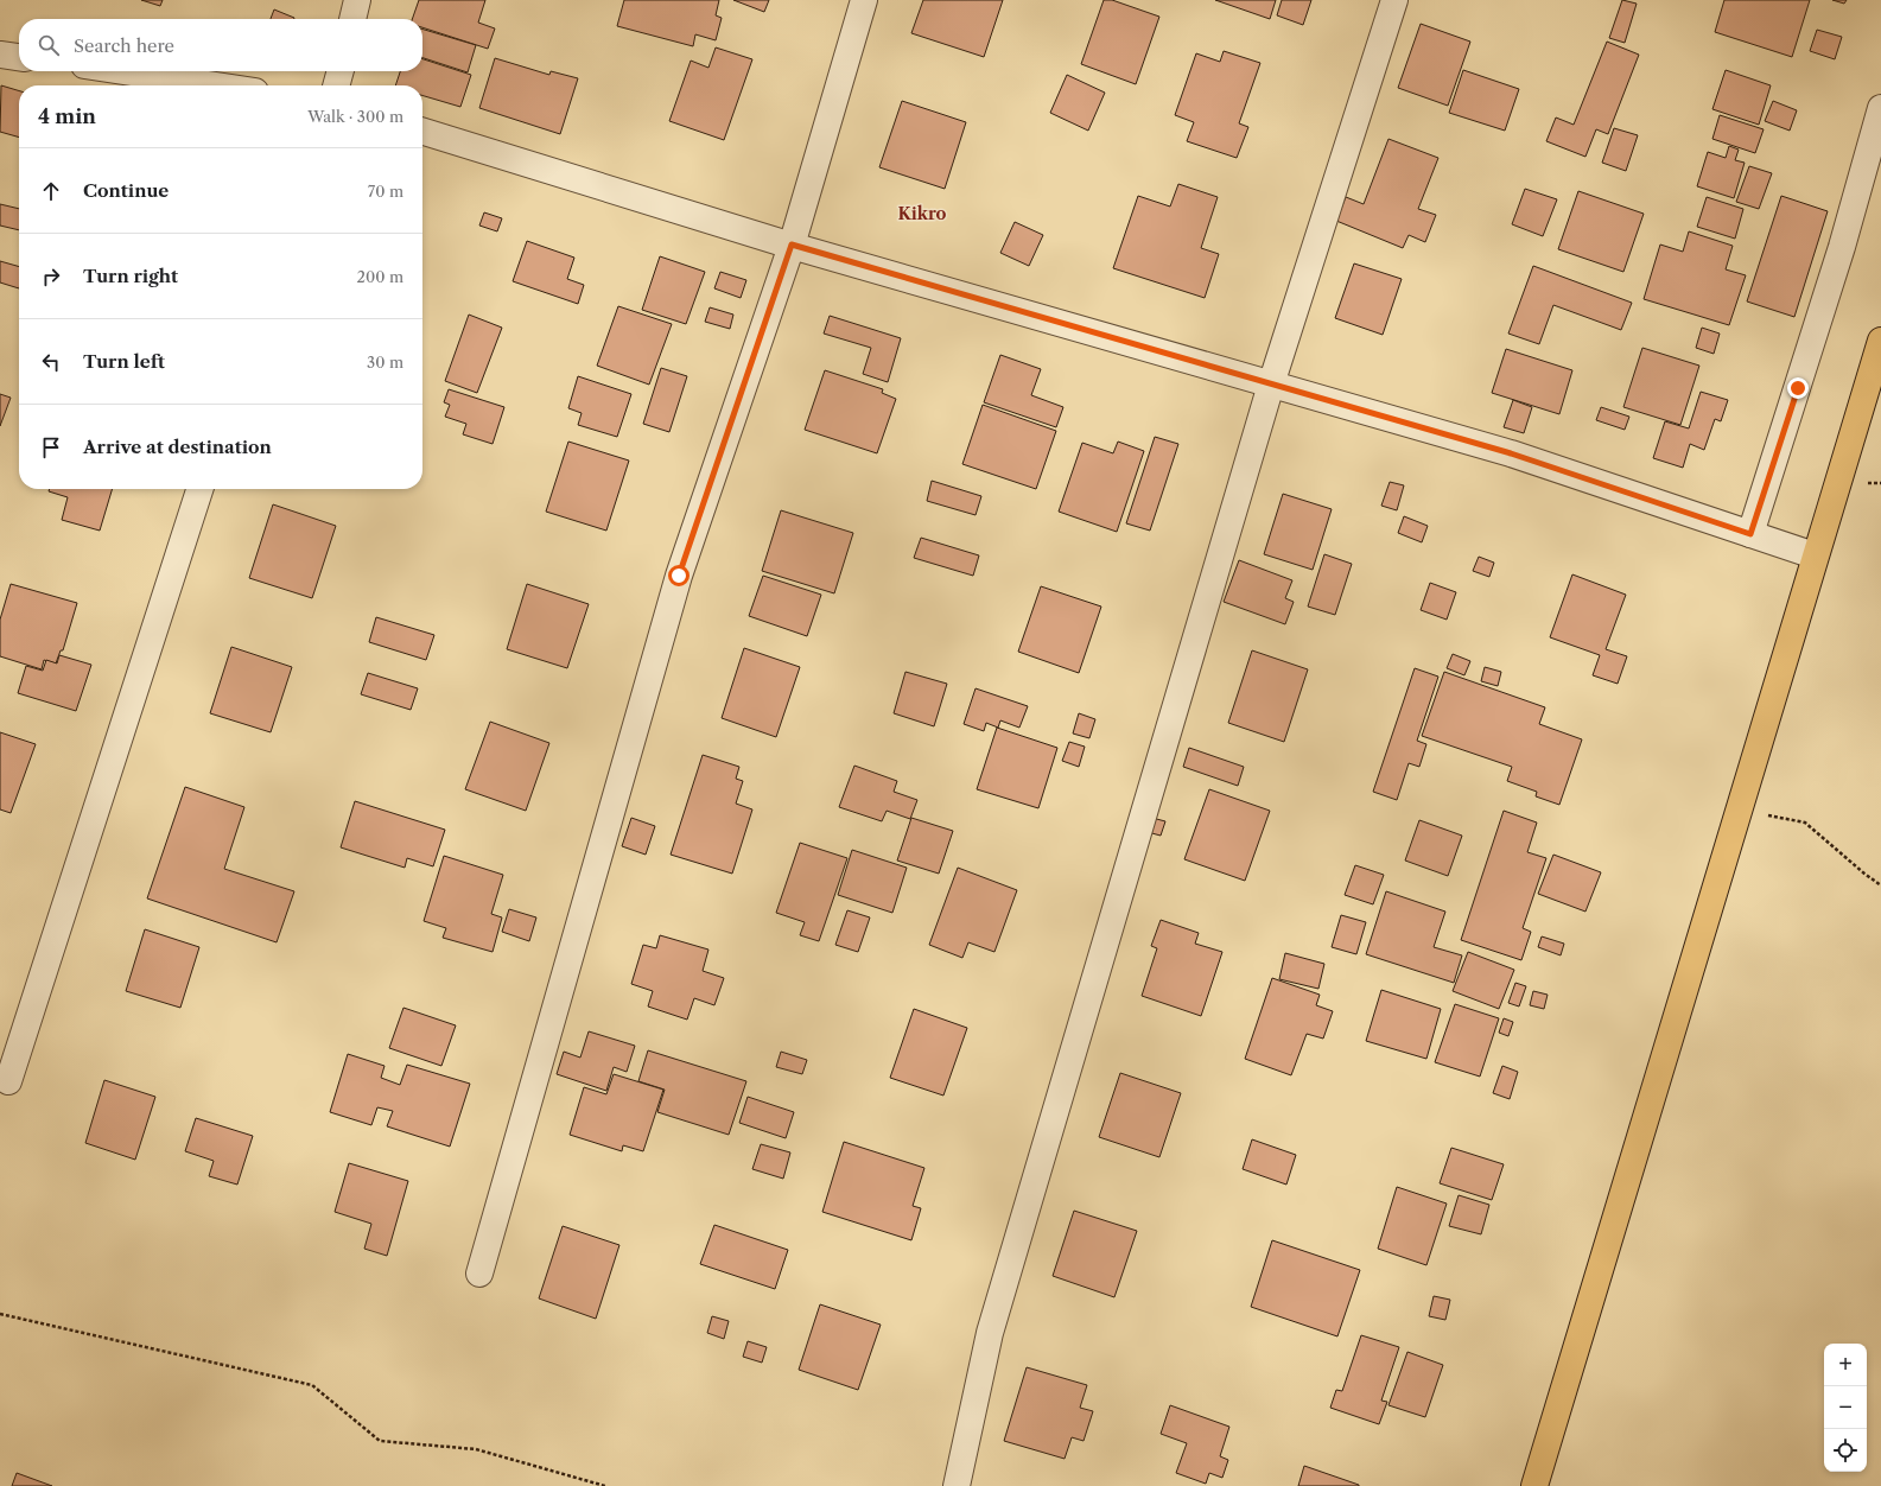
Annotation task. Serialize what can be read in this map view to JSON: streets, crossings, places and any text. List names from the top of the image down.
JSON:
{
  "districts": ["Kikro"],
  "page": {
    "search": "Search here",
    "heading": ["4 min", "Walk · 300 m"],
    "list": [
      ["Continue", "70 m"],
      ["Turn right", "200 m"],
      ["Turn left", "30 m"],
      "Arrive at destination"
    ],
    "map_buttons": ["+", "−"]
  }
}
